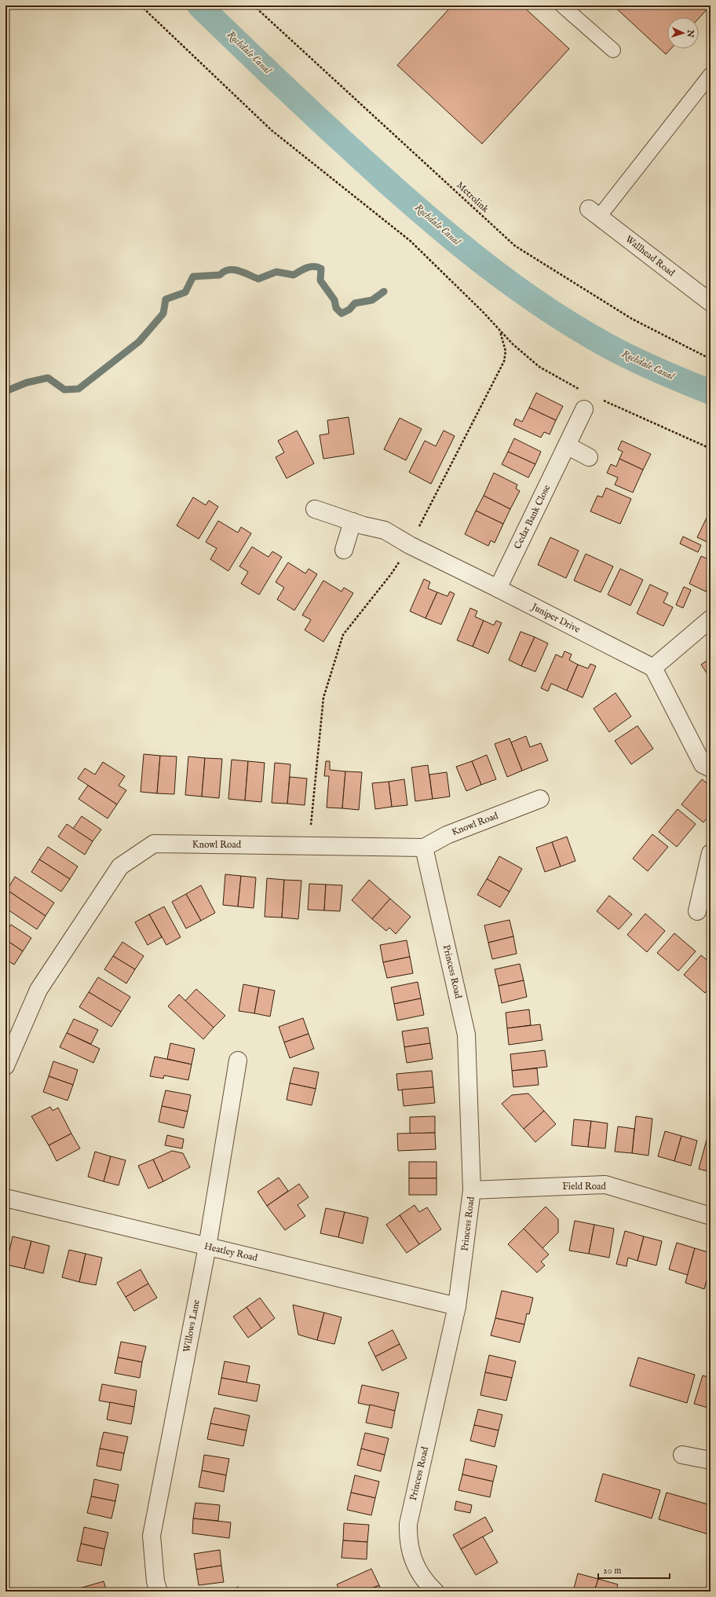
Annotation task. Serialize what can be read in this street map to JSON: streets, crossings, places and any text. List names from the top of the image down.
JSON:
{
  "streets": {
    "street": [
      "Wallhead Road",
      "Cedar Bank Close",
      "Juniper Drive",
      "Knowl Road",
      "Princess Road",
      "Field Road",
      "Heatley Road",
      "Willows Lane"
    ],
    "path": ["Metrolink"]
  },
  "crossings": [
    ["Cedar Bank Close", "Juniper Drive"],
    ["Knowl Road", "Princess Road"],
    ["Princess Road", "Field Road"],
    ["Princess Road", "Heatley Road"],
    ["Heatley Road", "Willows Lane"]
  ],
  "water": ["Rochdale Canal"],
  "scale_bar": "20 m",
  "north": "right"
}
